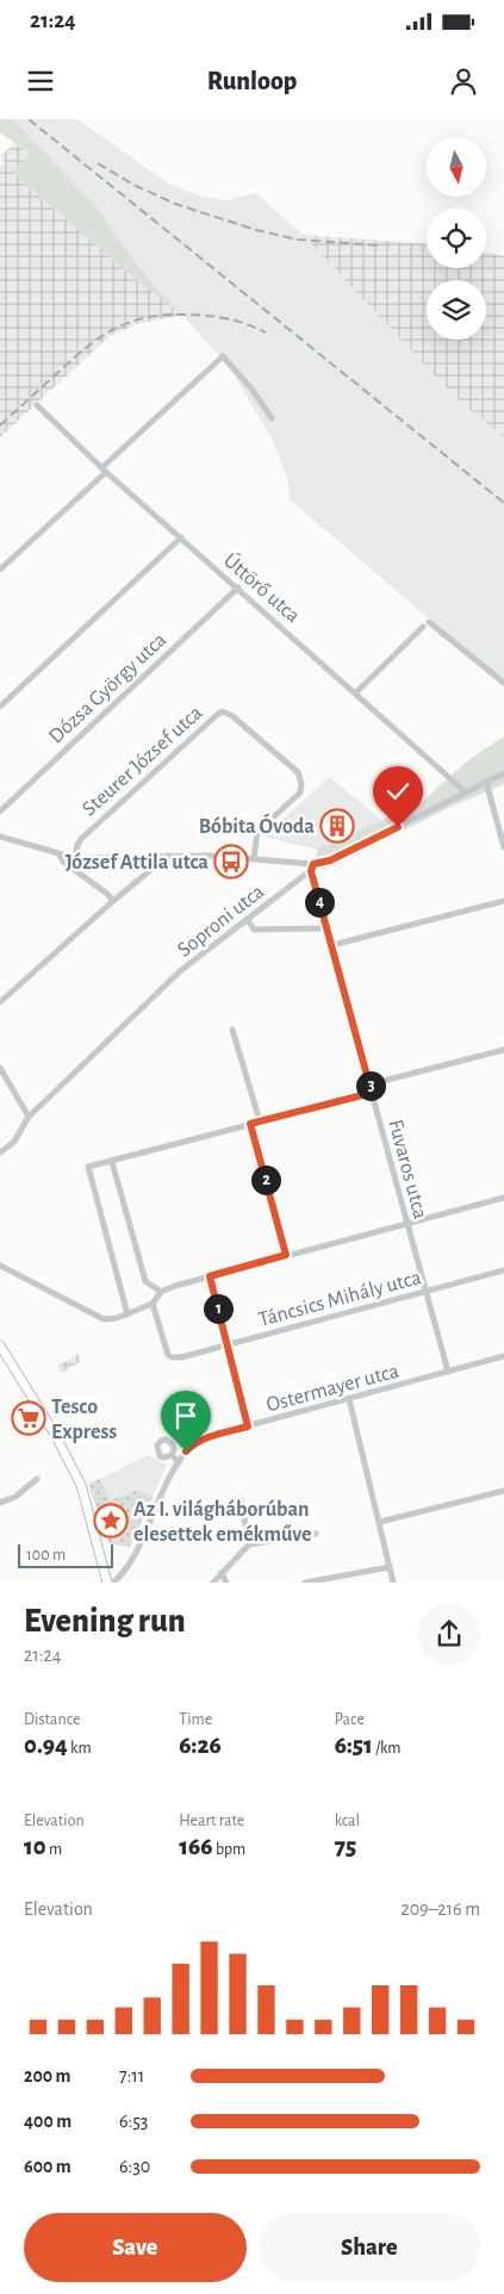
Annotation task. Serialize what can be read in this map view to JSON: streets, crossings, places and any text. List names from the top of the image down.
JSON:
{
  "streets": {
    "street": [
      "Úttörő utca",
      "Dózsa György utca",
      "Steurer József utca",
      "Soproni utca",
      "Fuvaros utca",
      "Táncsics Mihály utca",
      "Ostermayer utca"
    ]
  },
  "crossings": [
    ["Úttörő utca", "Dózsa György utca"],
    ["Soproni utca", "Fuvaros utca"],
    ["Fuvaros utca", "Táncsics Mihály utca"],
    ["Fuvaros utca", "Ostermayer utca"]
  ],
  "places": {
    "building": ["Bóbita Óvoda"],
    "bus stop": ["József Attila utca"],
    "supermarket": ["Tesco Express"],
    "place": ["Az I. világháborúban elesettek emékműve"]
  },
  "scale_bar": "100 m",
  "north": "bottom",
  "page": {
    "status": "21:24",
    "header": "Runloop",
    "pins": [
      "4",
      "3",
      "2",
      "1"
    ],
    "scale": "100 m",
    "heading": ["Evening run", "21:24"],
    "stats": [
      ["Distance", "0.94 km"],
      ["Time", "6:26"],
      ["Pace", "6:51 /km"],
      ["Elevation", "10 m"],
      ["Heart rate", "166 bpm"],
      ["kcal", "75"]
    ],
    "chart": ["Elevation", "209–216 m"],
    "list": [
      {
        "name": "200 m",
        "note": "7:11"
      },
      {
        "name": "400 m",
        "note": "6:53"
      },
      {
        "name": "600 m",
        "note": "6:30"
      }
    ],
    "buttons": ["Save", "Share"]
  }
}
